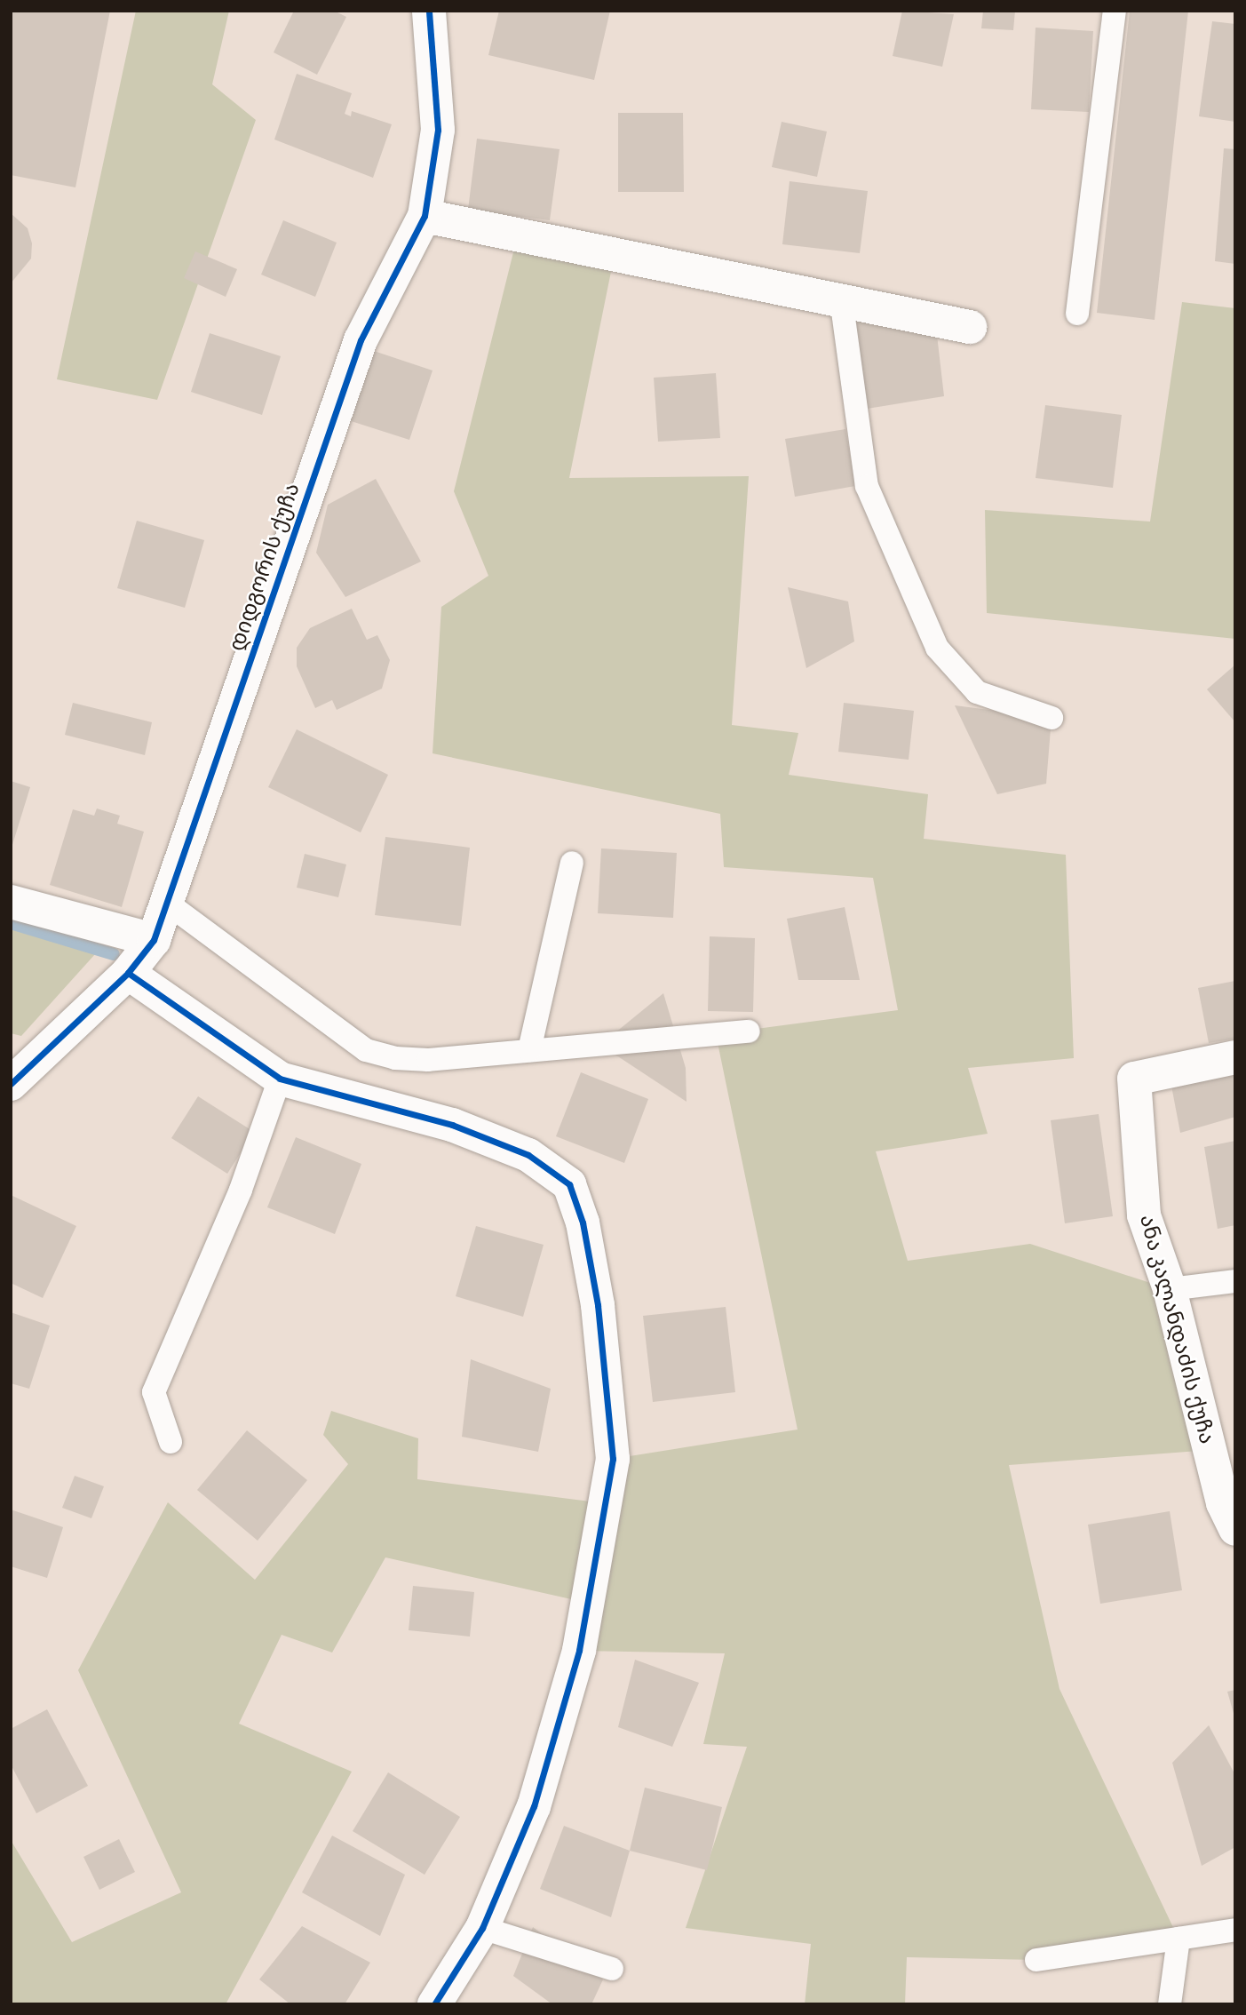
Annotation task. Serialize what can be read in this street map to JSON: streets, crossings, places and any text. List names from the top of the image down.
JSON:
{
  "streets": {
    "street": ["დიდგორის ქუჩა", "ანა კალანდაძის ქუჩა"]
  }
}
